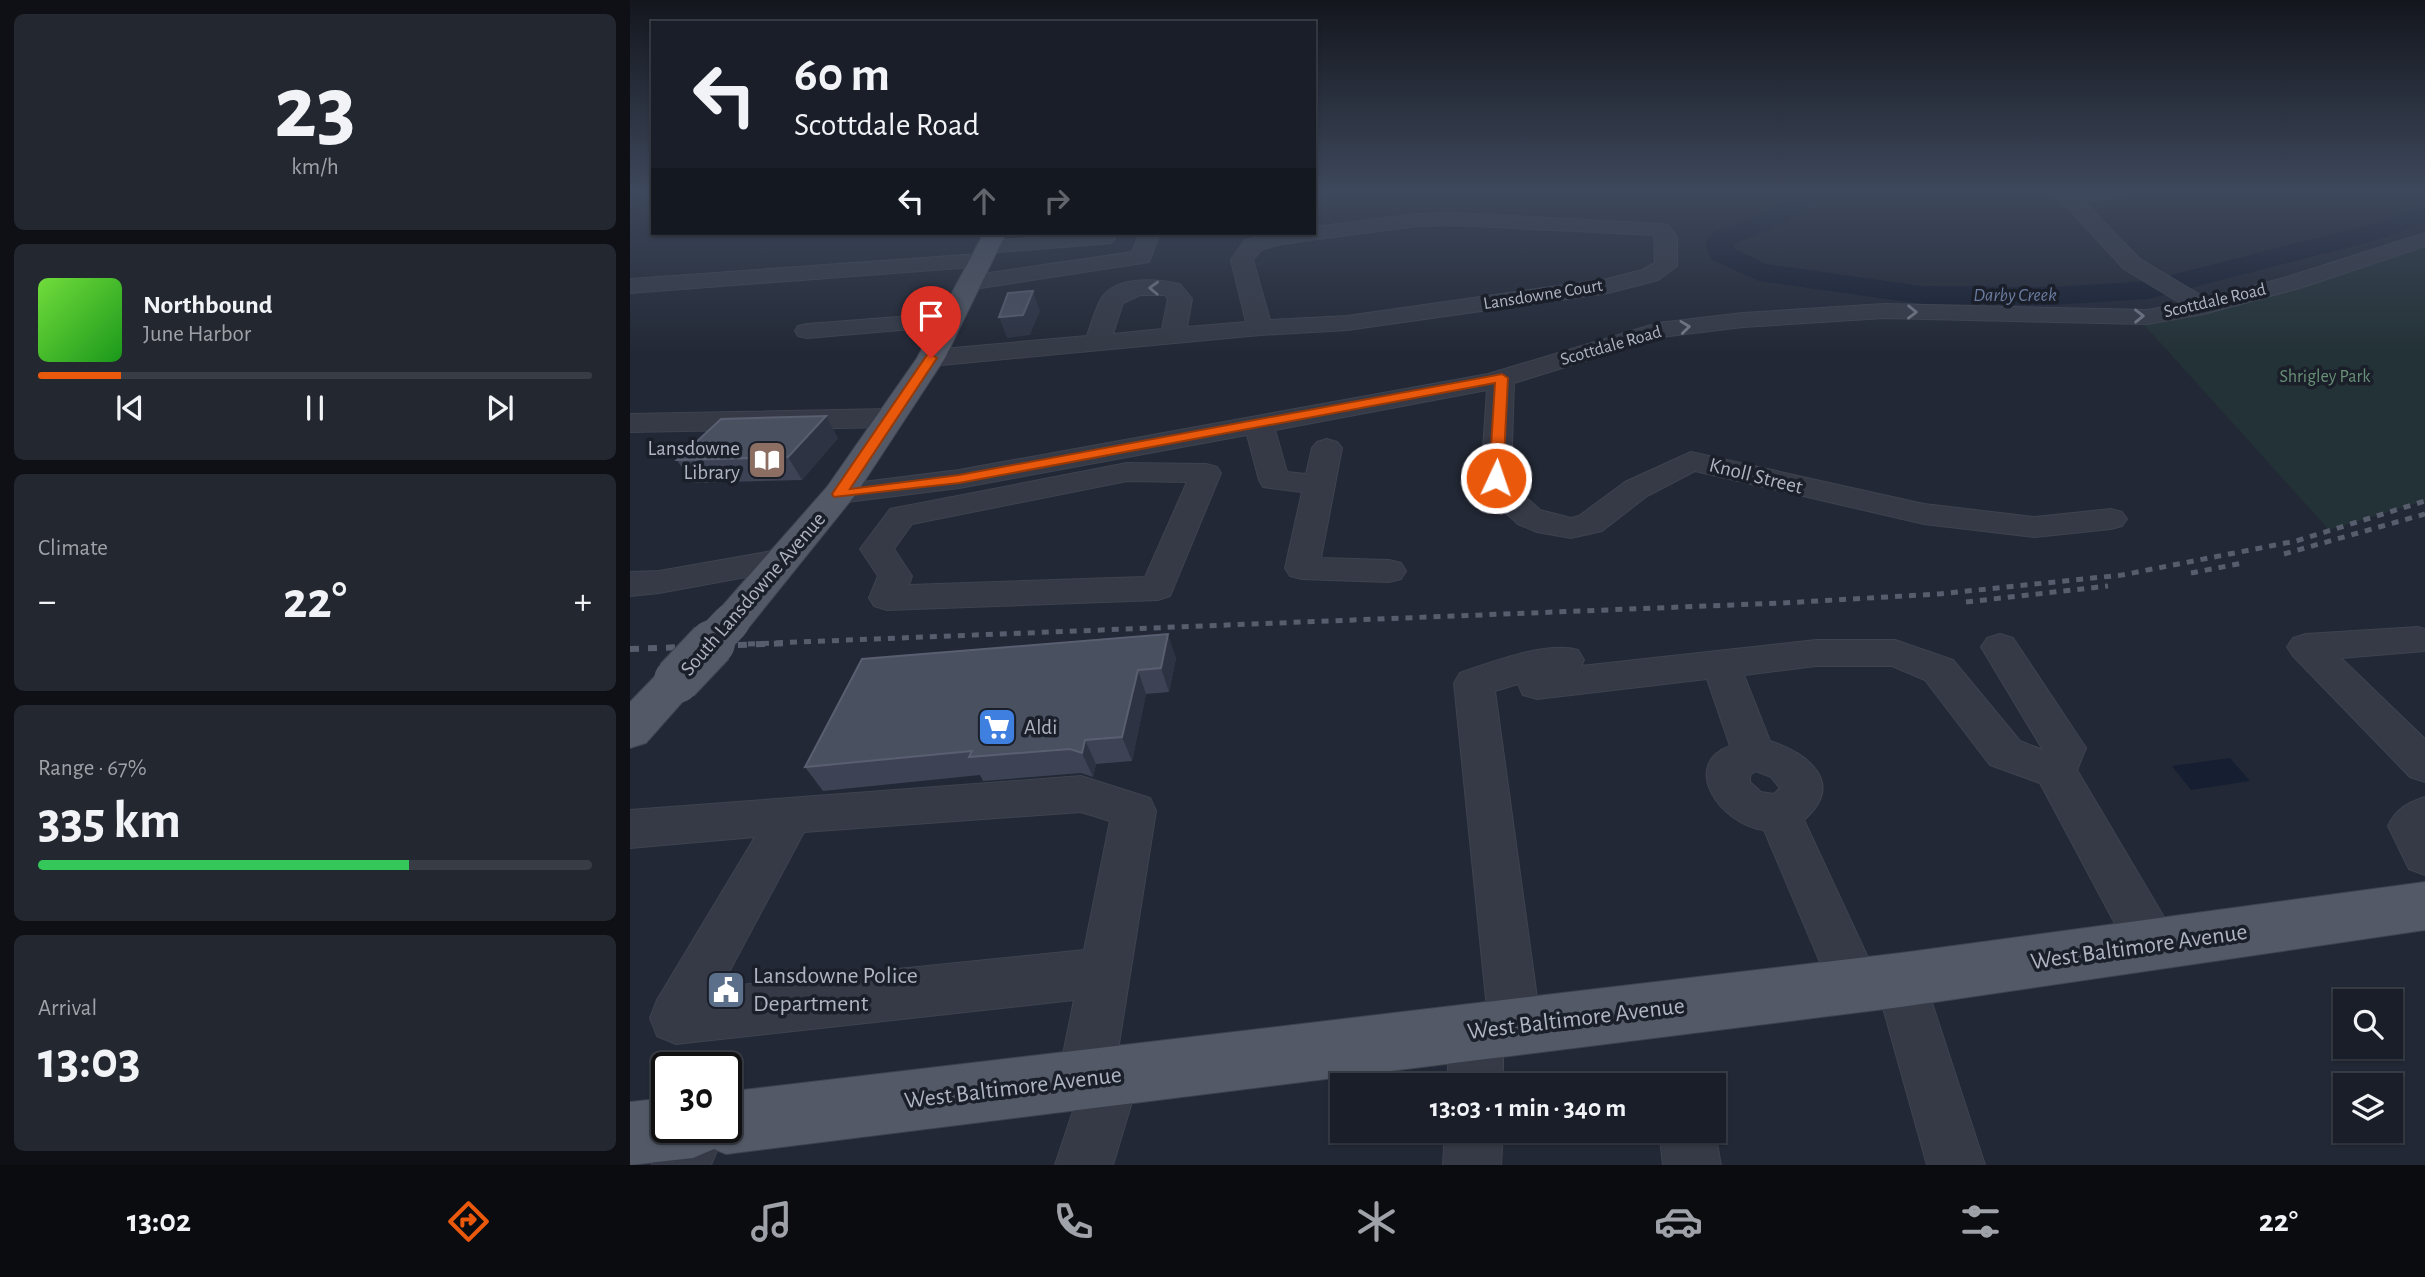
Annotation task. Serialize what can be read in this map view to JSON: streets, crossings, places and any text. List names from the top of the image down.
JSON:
{
  "streets": {
    "main road": ["South Lansdowne Avenue", "West Baltimore Avenue"],
    "street": ["Lansdowne Court", "Scottdale Road", "Knoll Street"]
  },
  "crossings": [
    ["Lansdowne Court", "South Lansdowne Avenue"],
    ["Scottdale Road", "Knoll Street"],
    ["Scottdale Road", "South Lansdowne Avenue"]
  ],
  "one_way": ["Scottdale Road"],
  "water": ["Darby Creek"],
  "parks": ["Shrigley Park"],
  "places": {
    "library": ["Lansdowne Library"],
    "supermarket": ["Aldi"],
    "public building": ["Lansdowne Police Department"]
  },
  "page": {
    "tile": [
      ["23", "km/h"],
      "Climate",
      ["Range · 67%", "335 km"],
      ["Arrival", "13:03"]
    ],
    "turn": ["60 m", "Scottdale Road"],
    "song": ["Northbound", "June Harbor"],
    "heat": ["−", "22°", "+"],
    "limit": "30",
    "trip": "13:03 · 1 min · 340 m",
    "tabs": ["13:02", "22°"]
  }
}
